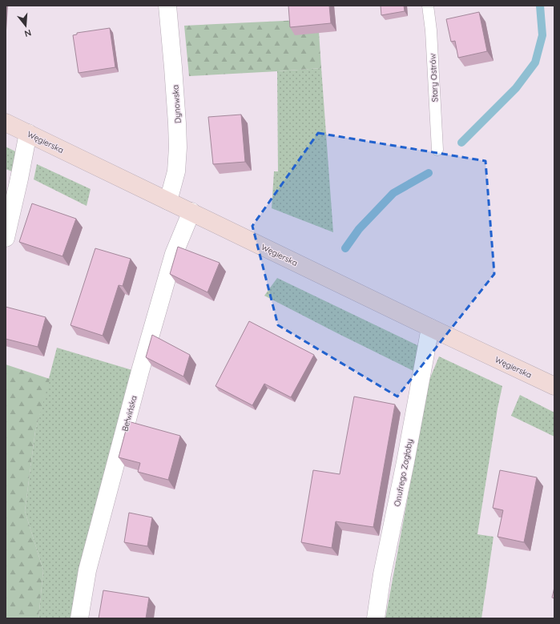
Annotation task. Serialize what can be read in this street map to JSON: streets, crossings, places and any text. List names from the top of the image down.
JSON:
{
  "streets": {
    "main road": ["Węgierska"],
    "street": ["Dynowska", "Bełwińska", "Onufrego Zagłoby"],
    "lane": ["Stary Ostrów"]
  },
  "crossings": [
    ["Dynowska", "Węgierska"],
    ["Węgierska", "Bełwińska"],
    ["Węgierska", "Onufrego Zagłoby"]
  ],
  "north": "bottom"
}
